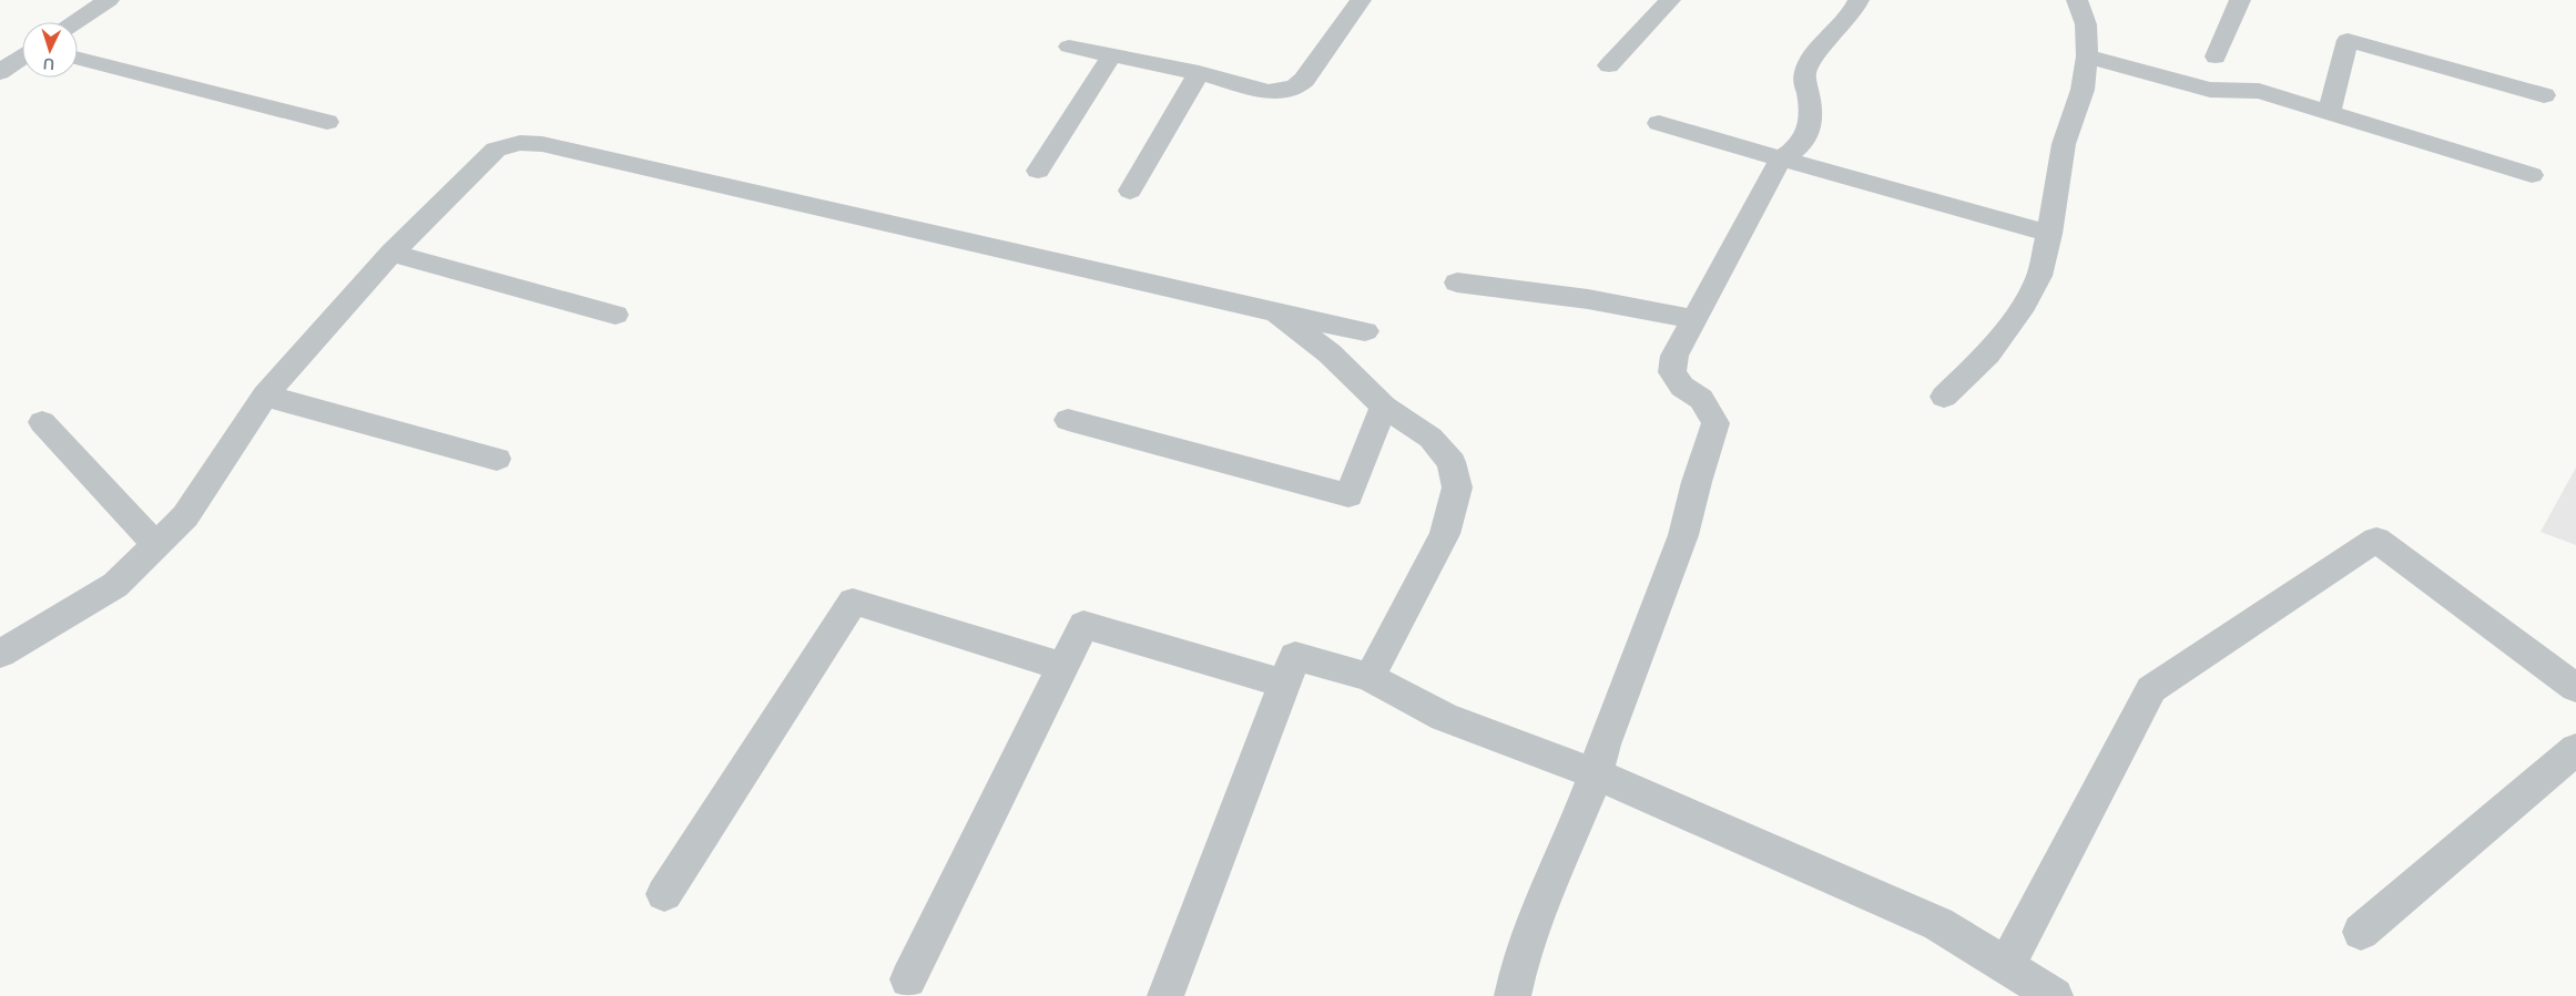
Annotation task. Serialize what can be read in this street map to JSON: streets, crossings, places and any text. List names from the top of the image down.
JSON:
{
  "north": "bottom"
}
